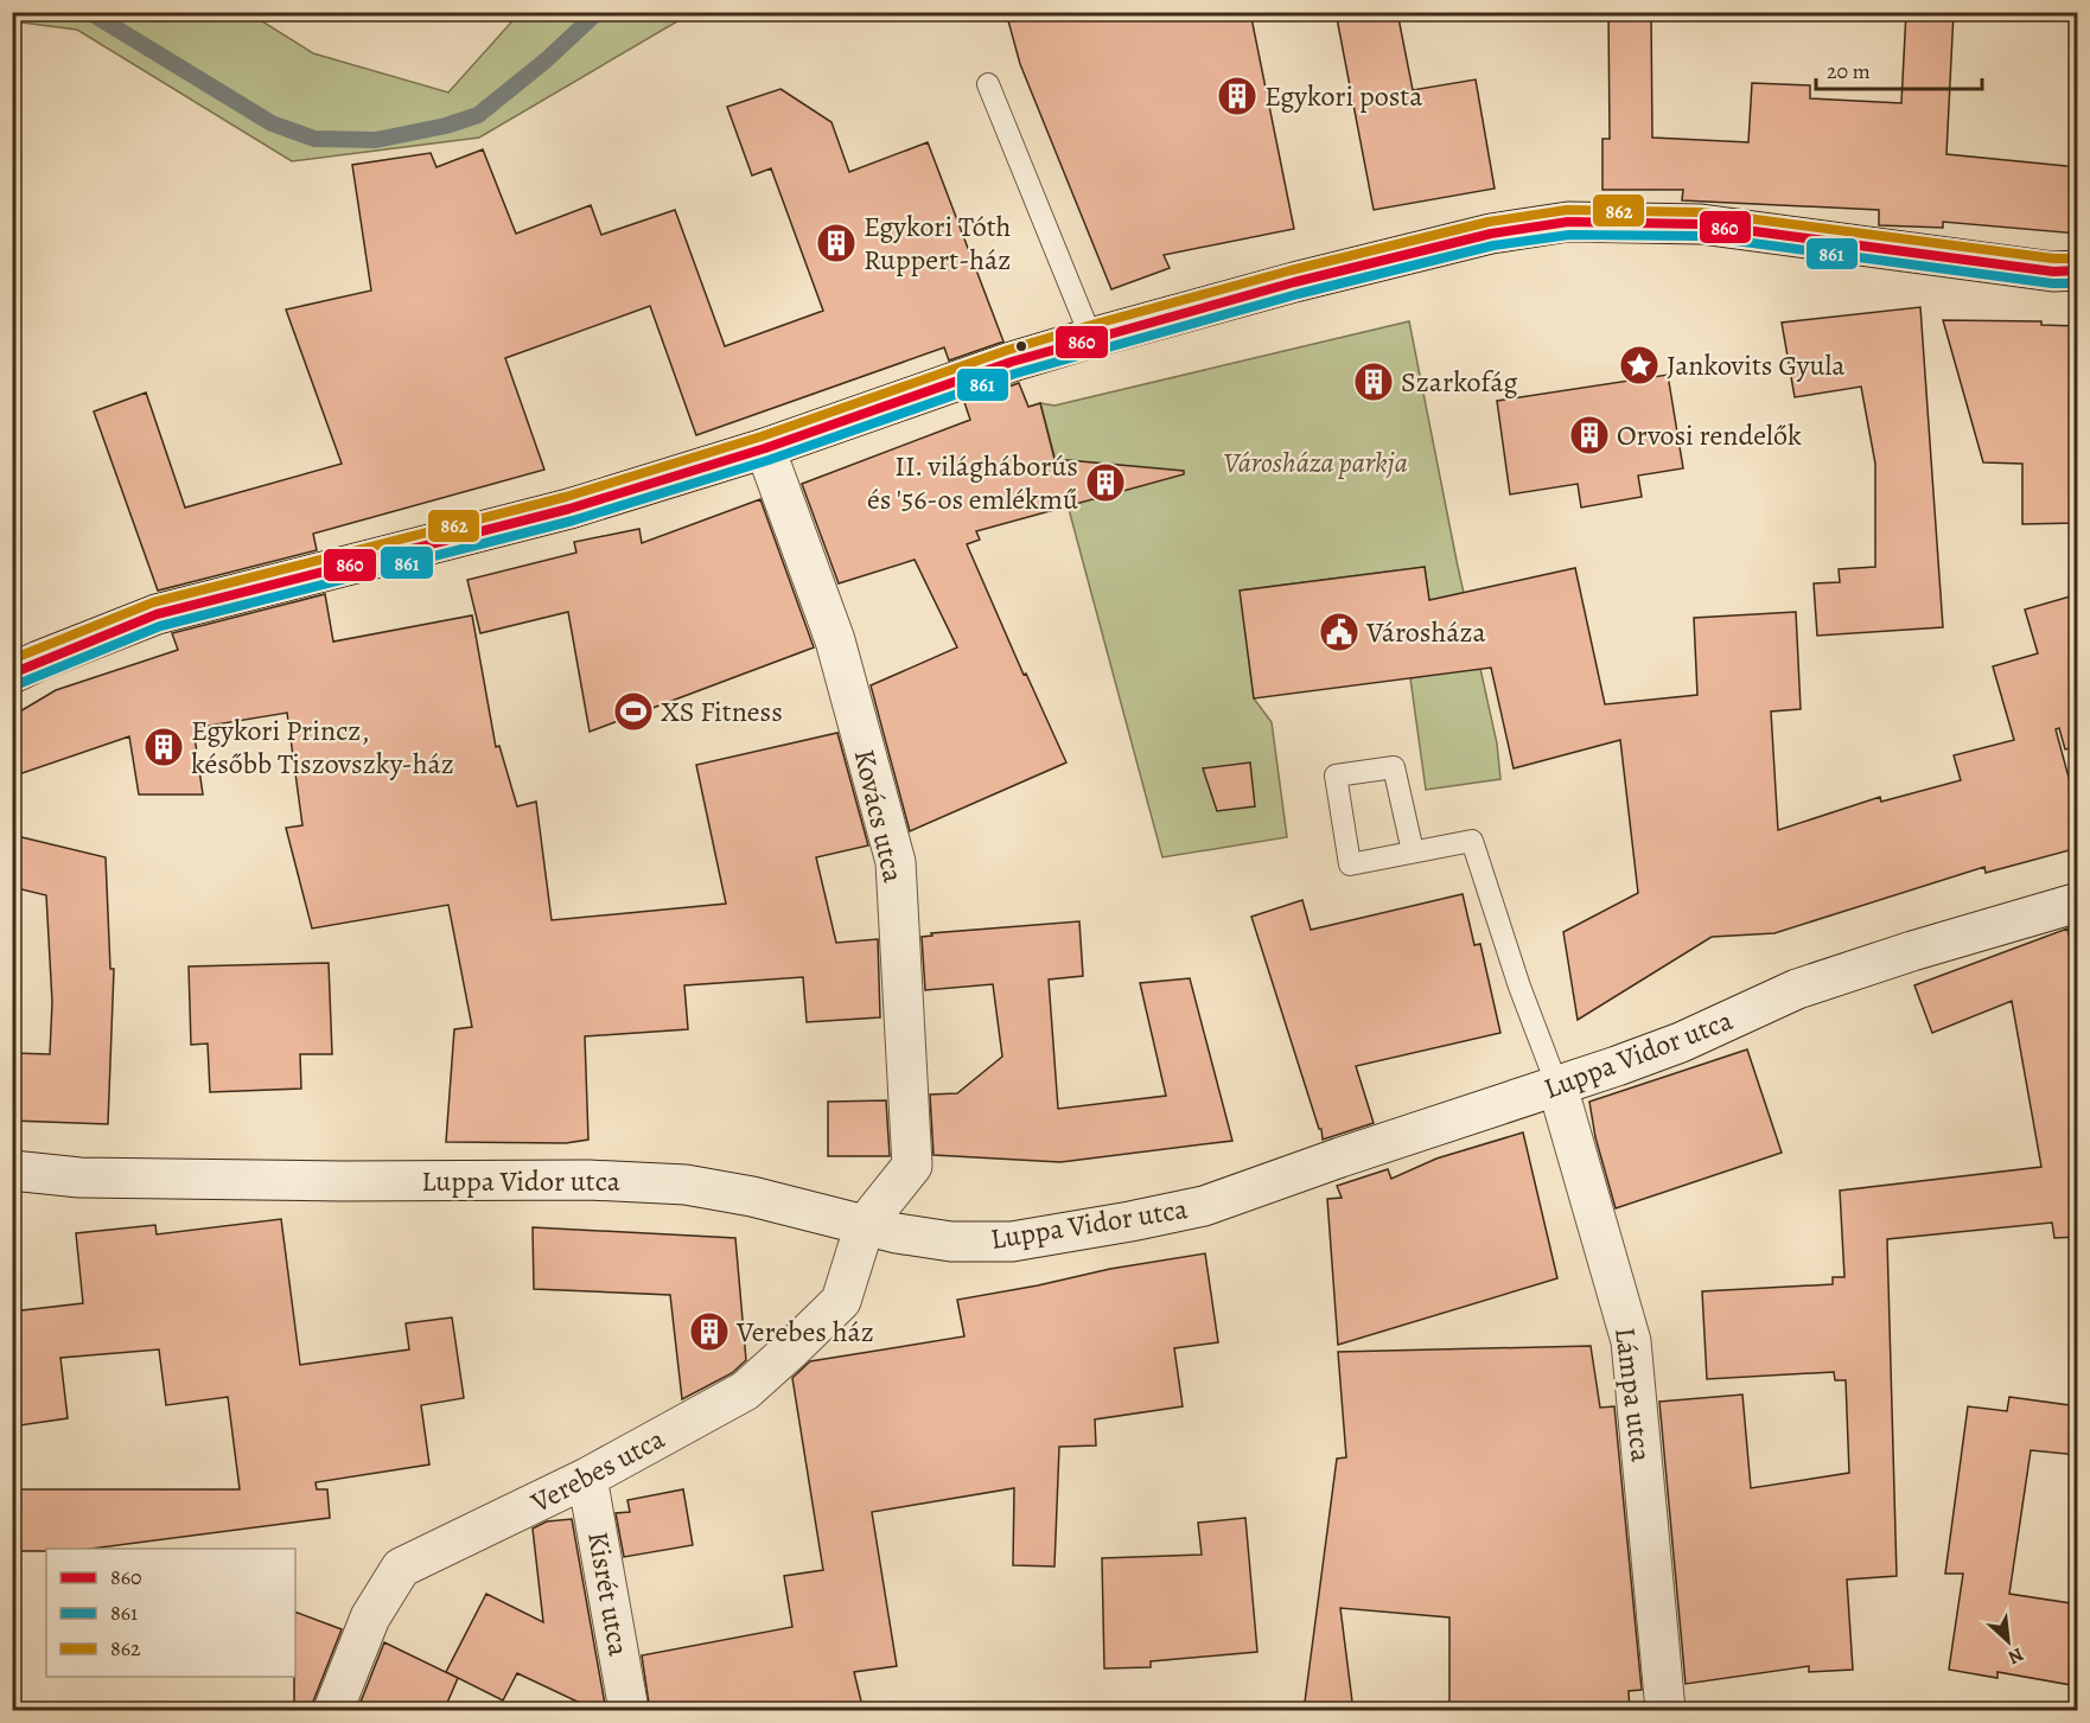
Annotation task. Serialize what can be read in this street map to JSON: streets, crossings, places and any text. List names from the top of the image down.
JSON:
{
  "streets": {
    "street": [
      "Kovács utca",
      "Luppa Vidor utca",
      "Lámpa utca",
      "Verebes utca",
      "Kisrét utca"
    ]
  },
  "crossings": [
    ["Kovács utca", "Luppa Vidor utca"],
    ["Kovács utca", "Verebes utca"],
    ["Luppa Vidor utca", "Lámpa utca"],
    ["Luppa Vidor utca", "Verebes utca"],
    ["Verebes utca", "Kisrét utca"]
  ],
  "parks": ["Városháza parkja"],
  "places": {
    "building": [
      "Egykori posta",
      "Egykori Tóth Ruppert-ház",
      "Szarkofág",
      "Orvosi rendelők",
      "II. világháborús és '56-os emlékmű",
      "Egykori Princz, később Tiszovszky-ház",
      "Verebes ház"
    ],
    "place": ["Jankovits Gyula"],
    "public building": ["Városháza"],
    "sports": ["XS Fitness"]
  },
  "lines": ["transit line 862", "transit line 860", "transit line 861"],
  "legend": ["860", "861", "862"],
  "scale_bar": "20 m",
  "north": "bottom right"
}
